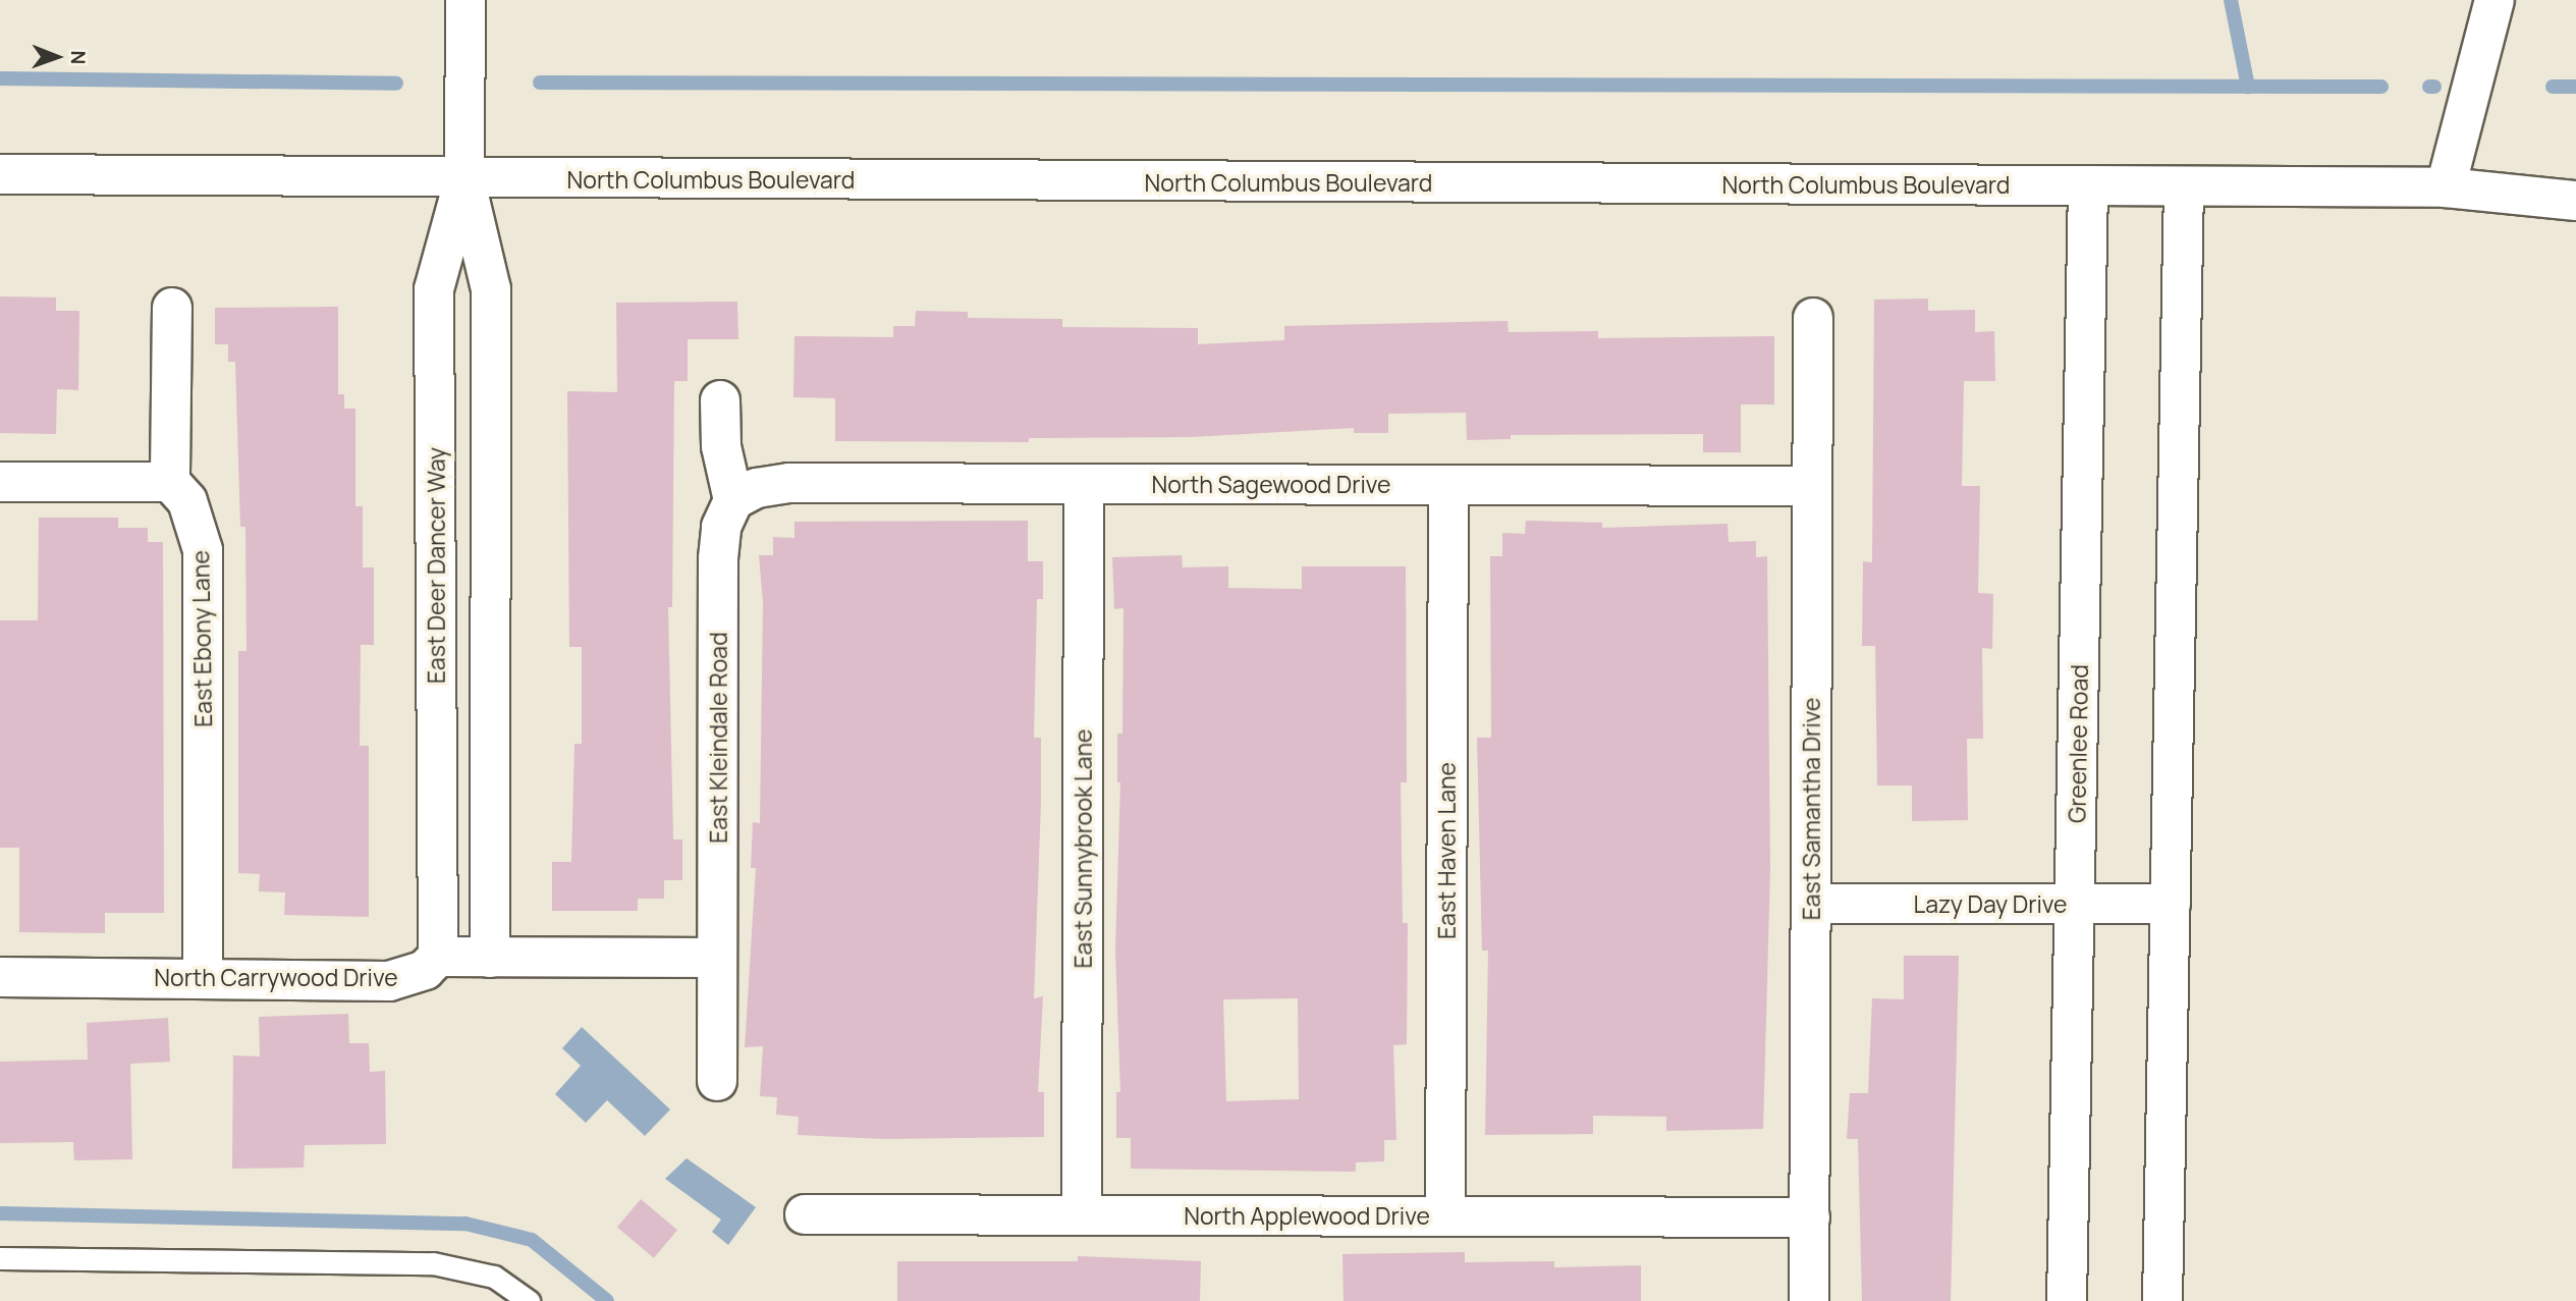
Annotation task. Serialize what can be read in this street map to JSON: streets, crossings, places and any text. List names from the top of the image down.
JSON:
{
  "streets": {
    "street": [
      "North Columbus Boulevard",
      "North Sagewood Drive",
      "East Deer Dancer Way",
      "East Ebony Lane",
      "East Kleindale Road",
      "Greenlee Road",
      "East Samantha Drive",
      "East Sunnybrook Lane",
      "East Haven Lane",
      "Lazy Day Drive",
      "North Carrywood Drive",
      "North Applewood Drive"
    ]
  },
  "crossings": [
    ["North Columbus Boulevard", "East Deer Dancer Way"],
    ["North Columbus Boulevard", "Greenlee Road"],
    ["North Sagewood Drive", "East Kleindale Road"],
    ["North Sagewood Drive", "East Samantha Drive"],
    ["North Sagewood Drive", "East Sunnybrook Lane"],
    ["North Sagewood Drive", "East Haven Lane"],
    ["East Deer Dancer Way", "North Carrywood Drive"],
    ["East Ebony Lane", "North Carrywood Drive"],
    ["Greenlee Road", "Lazy Day Drive"],
    ["East Samantha Drive", "Lazy Day Drive"],
    ["East Samantha Drive", "North Applewood Drive"],
    ["East Sunnybrook Lane", "North Applewood Drive"],
    ["East Haven Lane", "North Applewood Drive"]
  ],
  "north": "right"
}
